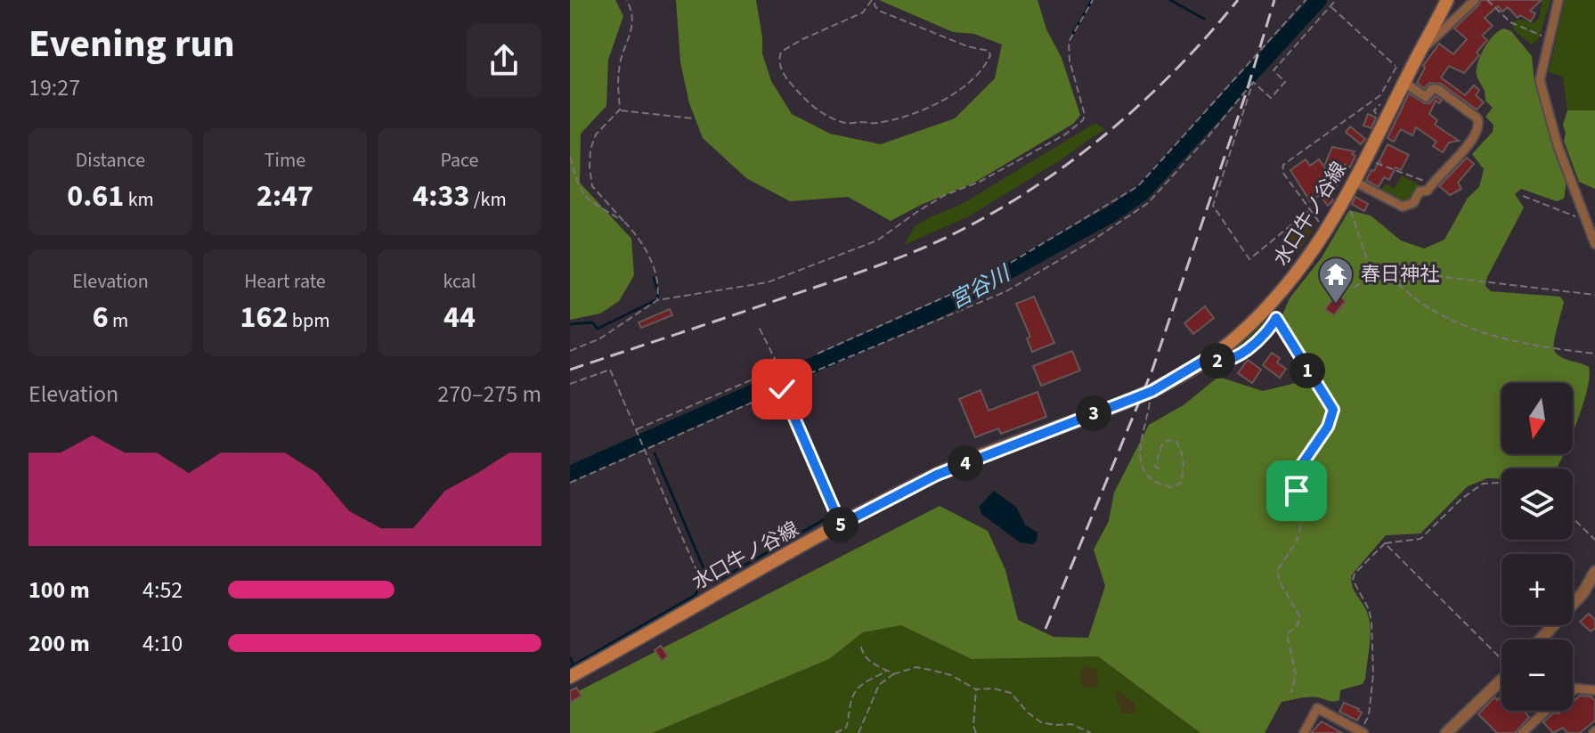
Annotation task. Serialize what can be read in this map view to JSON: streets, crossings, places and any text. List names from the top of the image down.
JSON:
{
  "streets": {
    "main road": ["水口牛ノ谷線"]
  },
  "water": ["宮谷川"],
  "places": {
    "temple": ["春日神社"]
  },
  "north": "bottom",
  "page": {
    "heading": ["Evening run", "19:27"],
    "stats": [
      ["Distance", "0.61 km"],
      ["Time", "2:47"],
      ["Pace", "4:33 /km"],
      ["Elevation", "6 m"],
      ["Heart rate", "162 bpm"],
      ["kcal", "44"]
    ],
    "pins": [
      "2",
      "1",
      "3",
      "4",
      "5"
    ],
    "chart": ["Elevation", "270–275 m"],
    "map_buttons": ["+", "−"],
    "list": [
      {
        "name": "100 m",
        "note": "4:52"
      },
      {
        "name": "200 m",
        "note": "4:10"
      }
    ]
  }
}
